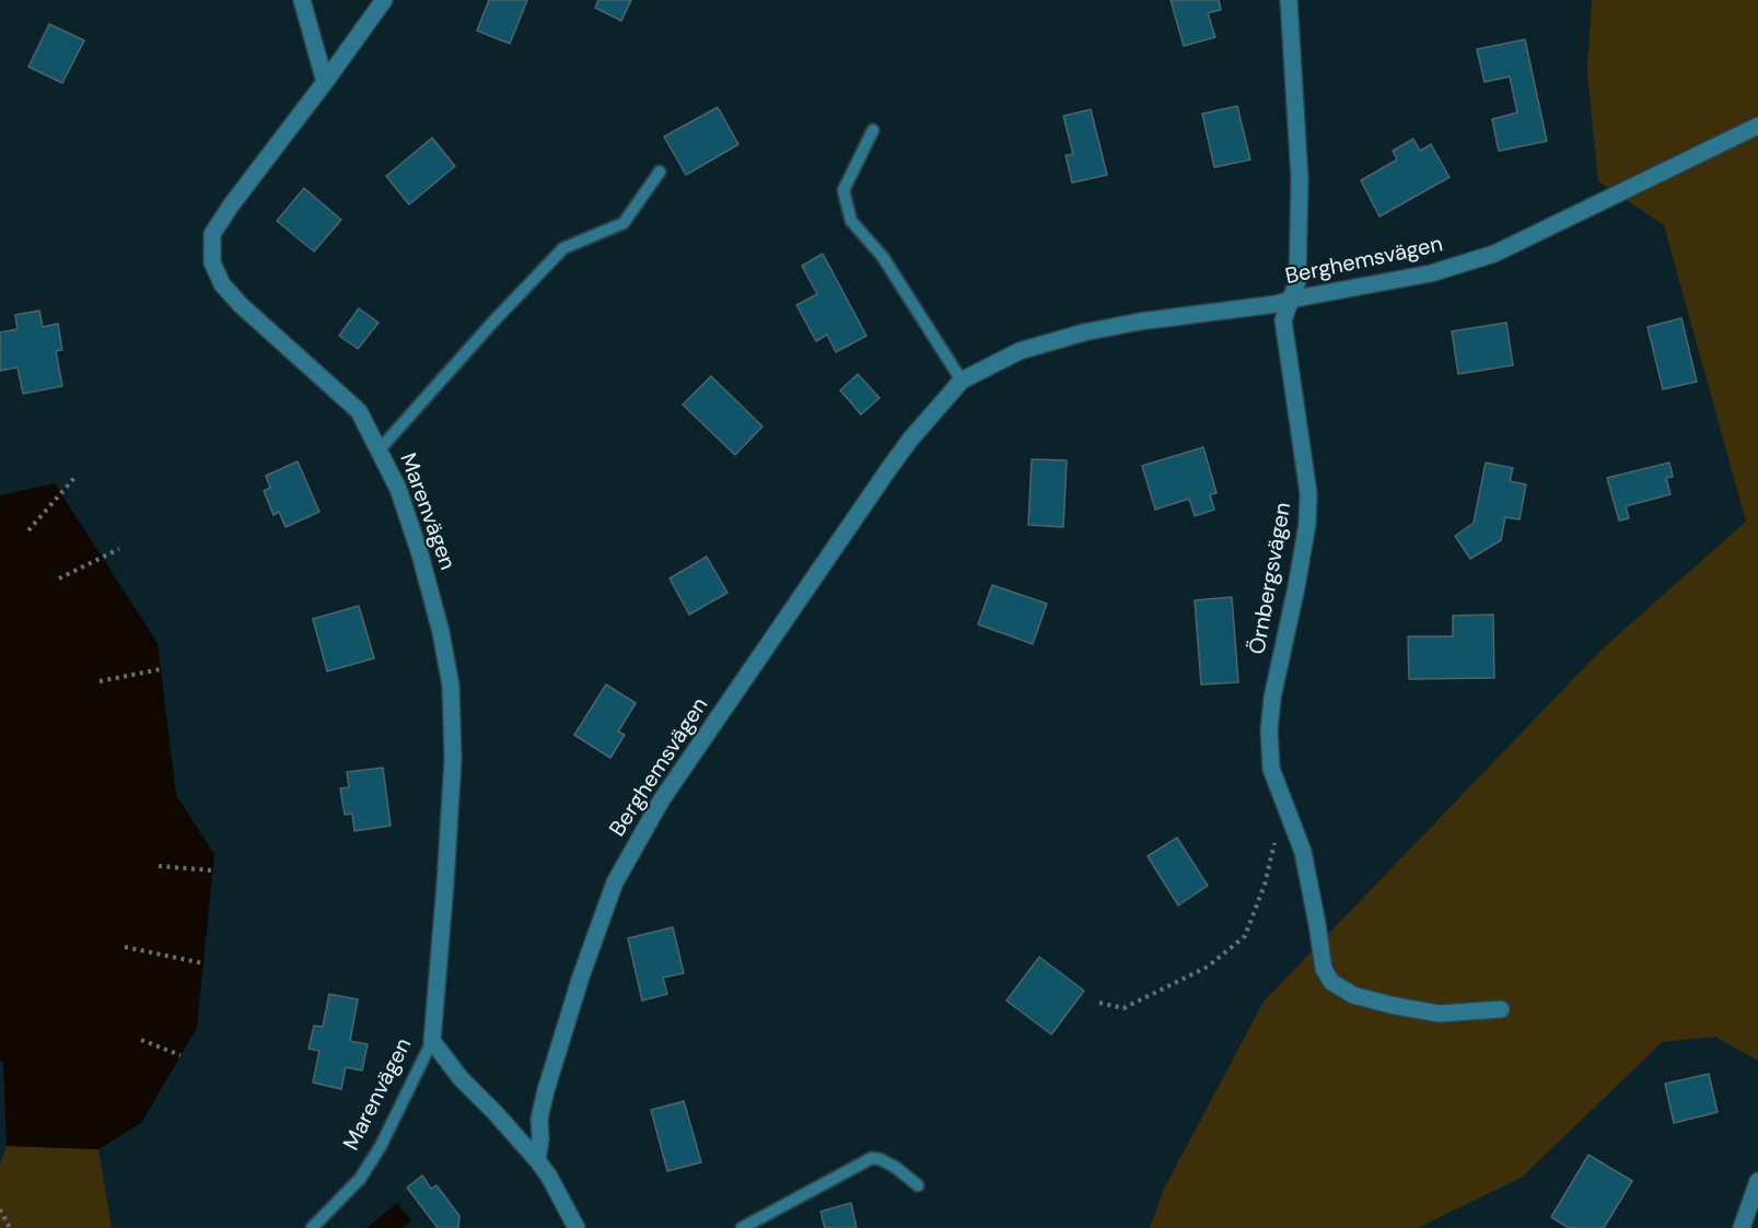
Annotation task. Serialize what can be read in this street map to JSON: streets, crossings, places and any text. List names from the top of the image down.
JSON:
{
  "streets": {
    "street": ["Berghemsvägen", "Marenvägen", "Örnbergsvägen"]
  },
  "crossings": [
    ["Berghemsvägen", "Marenvägen"],
    ["Berghemsvägen", "Örnbergsvägen"]
  ]
}
